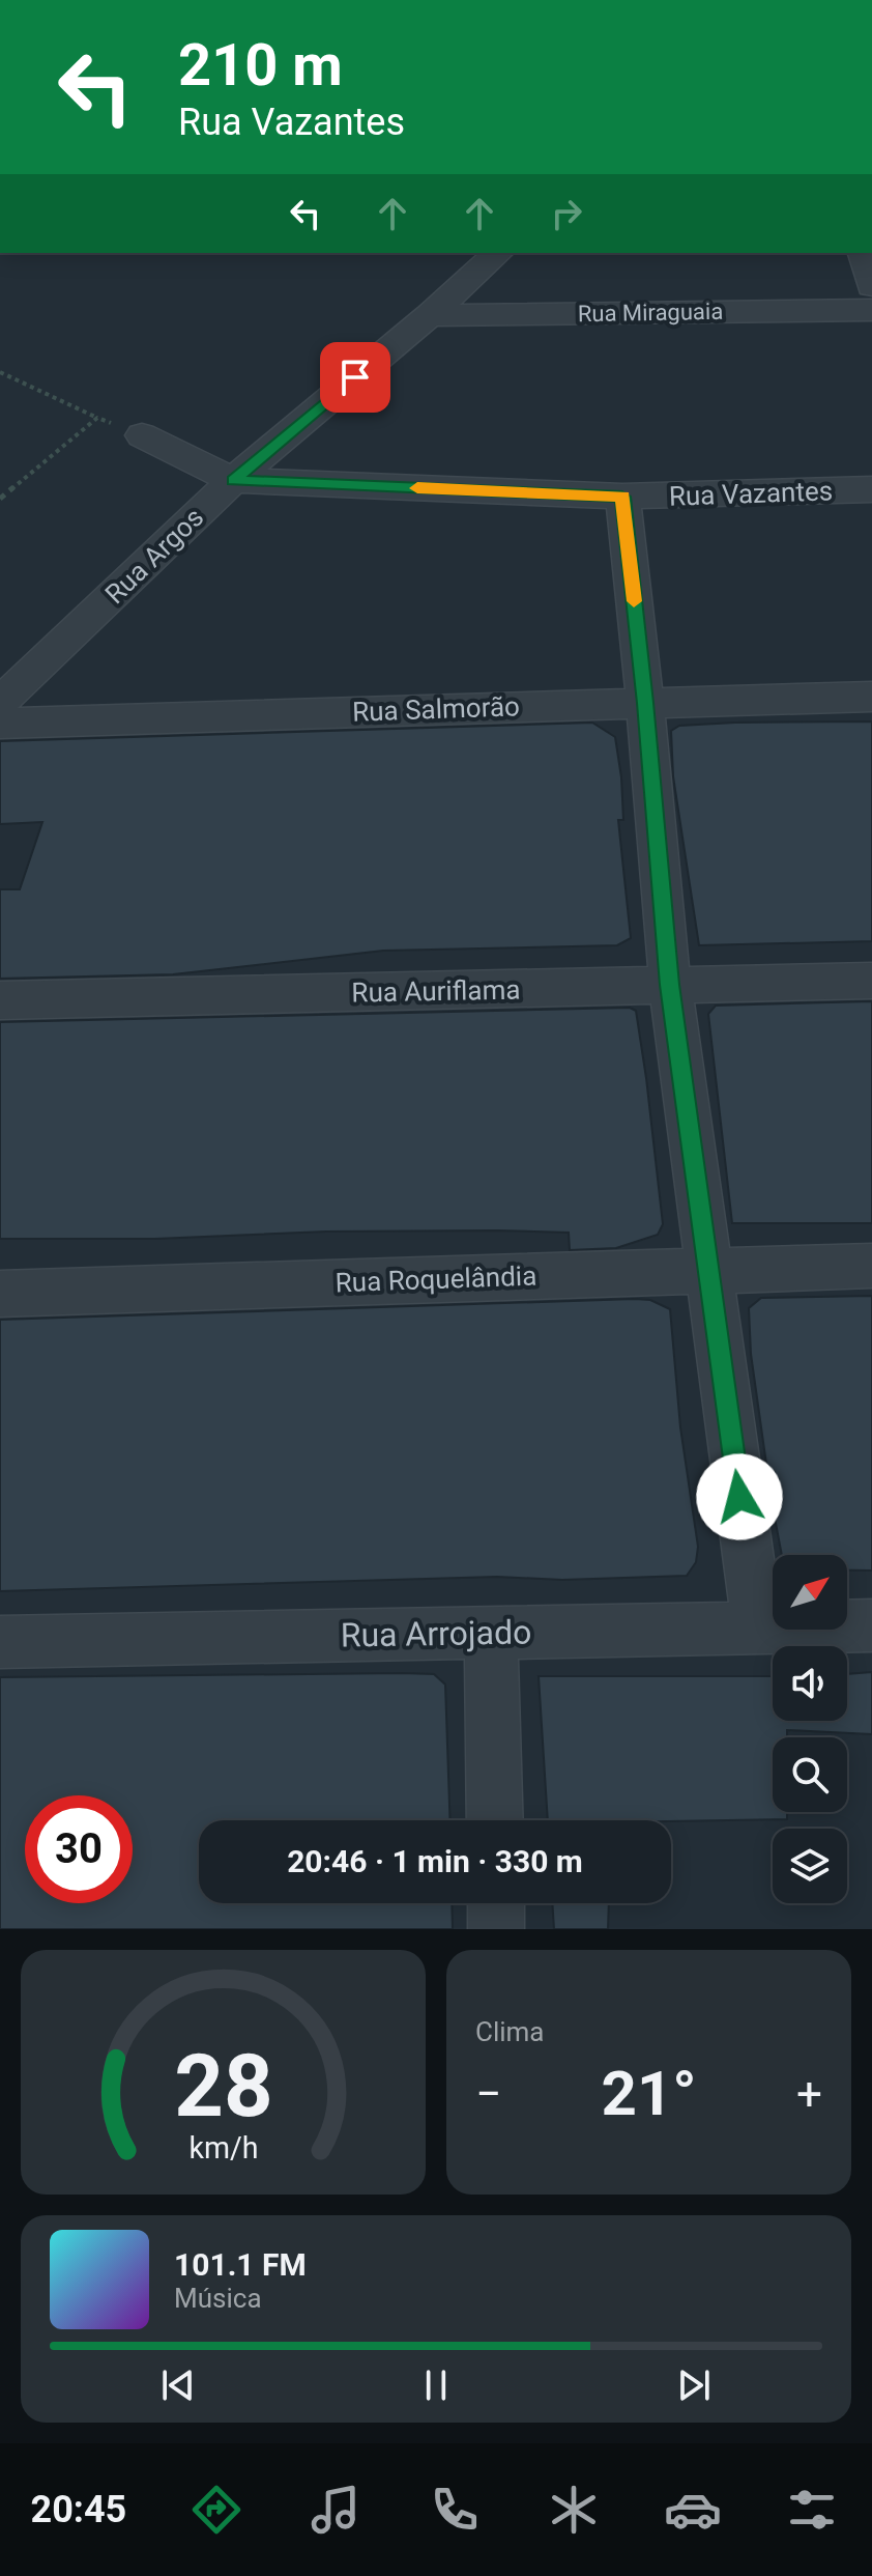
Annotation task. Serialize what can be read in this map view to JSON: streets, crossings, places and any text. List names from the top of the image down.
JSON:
{
  "streets": {
    "street": [
      "Rua Miraguaia",
      "Rua Vazantes",
      "Rua Argos",
      "Rua Salmorão",
      "Rua Auriflama",
      "Rua Roquelândia",
      "Rua Arrojado"
    ]
  },
  "crossings": [
    ["Rua Miraguaia", "Rua Argos"],
    ["Rua Vazantes", "Rua Argos"]
  ],
  "north": "top right",
  "page": {
    "turn": ["210 m", "Rua Vazantes"],
    "limit": "30",
    "trip": "20:46 · 1 min · 330 m",
    "tile": "Clima",
    "heat": ["−", "21°", "+"],
    "song": ["101.1 FM", "Música"],
    "tabs": "20:45",
    "gauge": ["28", "km/h"]
  }
}
